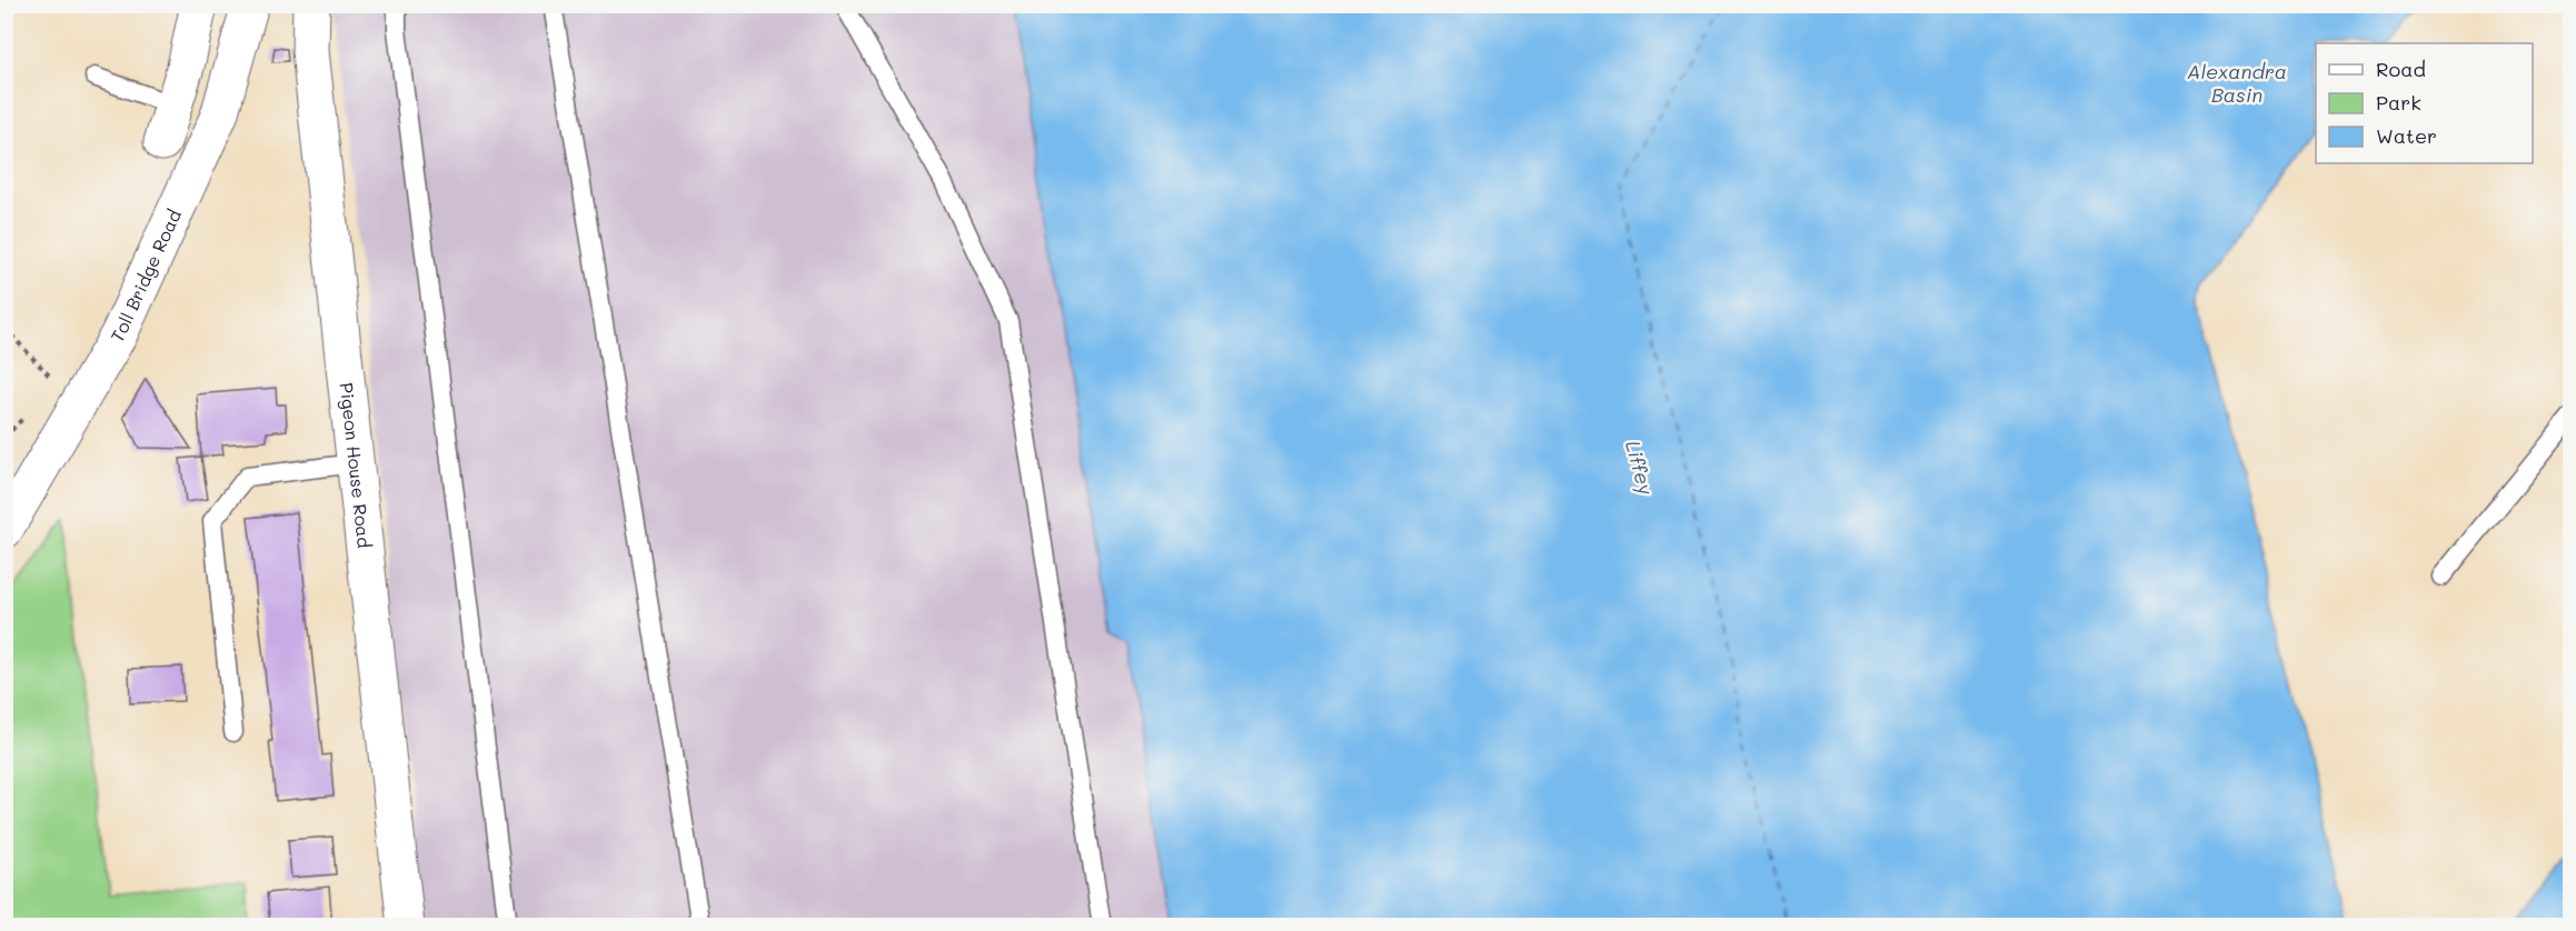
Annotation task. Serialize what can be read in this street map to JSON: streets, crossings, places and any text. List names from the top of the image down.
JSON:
{
  "streets": {
    "street": ["Toll Bridge Road", "Pigeon House Road"]
  },
  "water": ["Alexandra Basin", "Liffey"],
  "legend": ["Road", "Park", "Water"]
}
